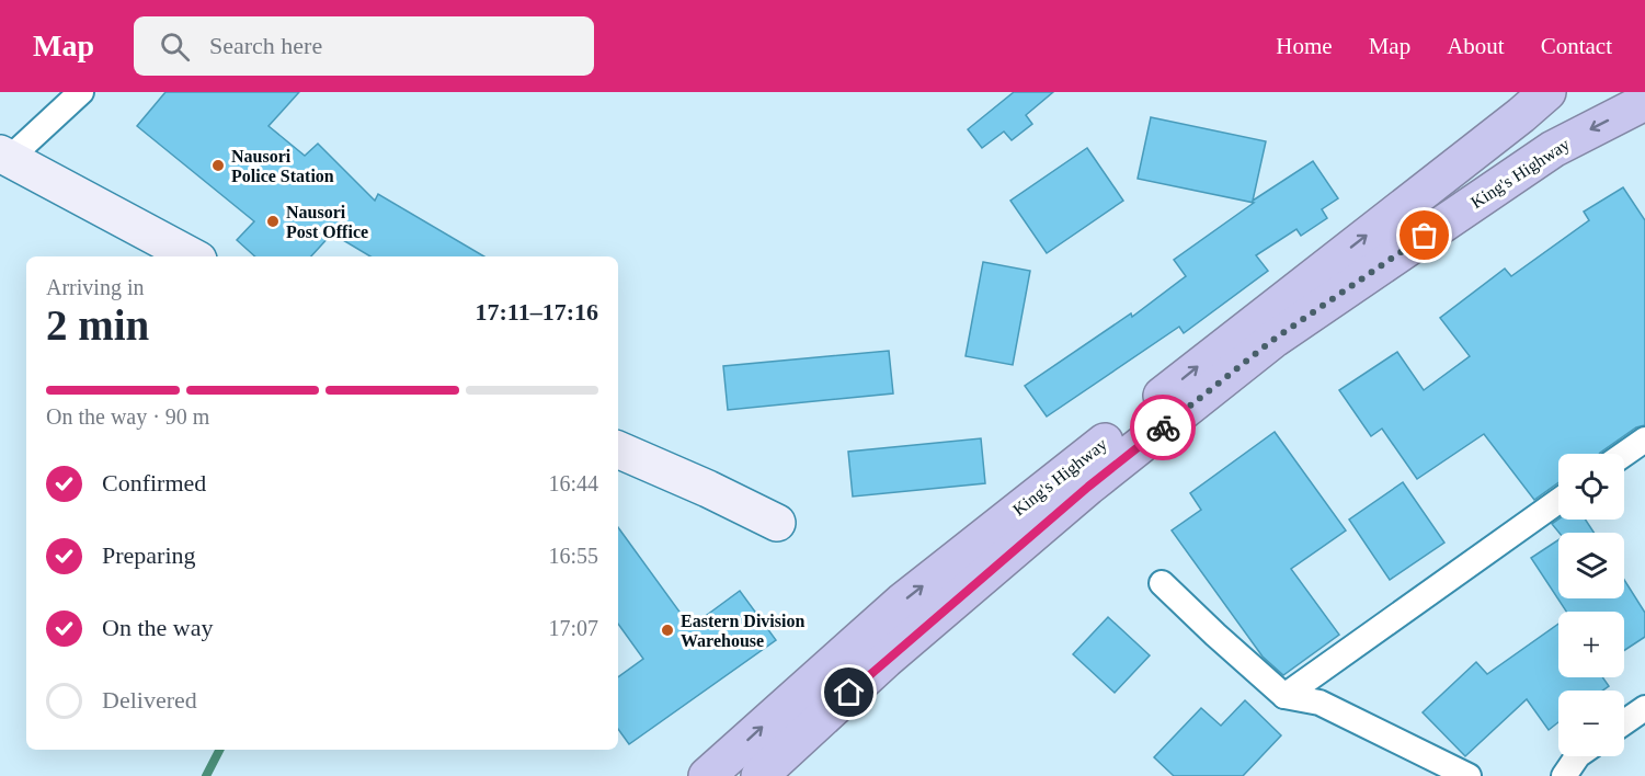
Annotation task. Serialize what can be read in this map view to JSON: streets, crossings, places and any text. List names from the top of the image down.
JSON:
{
  "streets": {
    "highway": ["King's Highway"]
  },
  "places": ["Nausori Police Station", "Nausori Post Office", "Eastern Division Warehouse"],
  "page": {
    "header": "Map",
    "search": "Search here",
    "nav": [
      "Home",
      "Map",
      "About",
      "Contact"
    ],
    "heading": ["2 min", "Arriving in", "17:11–17:16"],
    "bar": "On the way · 90 m",
    "list": [
      ["Confirmed", "16:44"],
      ["Preparing", "16:55"],
      ["On the way", "17:07"],
      "Delivered"
    ],
    "map_buttons": ["+", "−"]
  }
}
